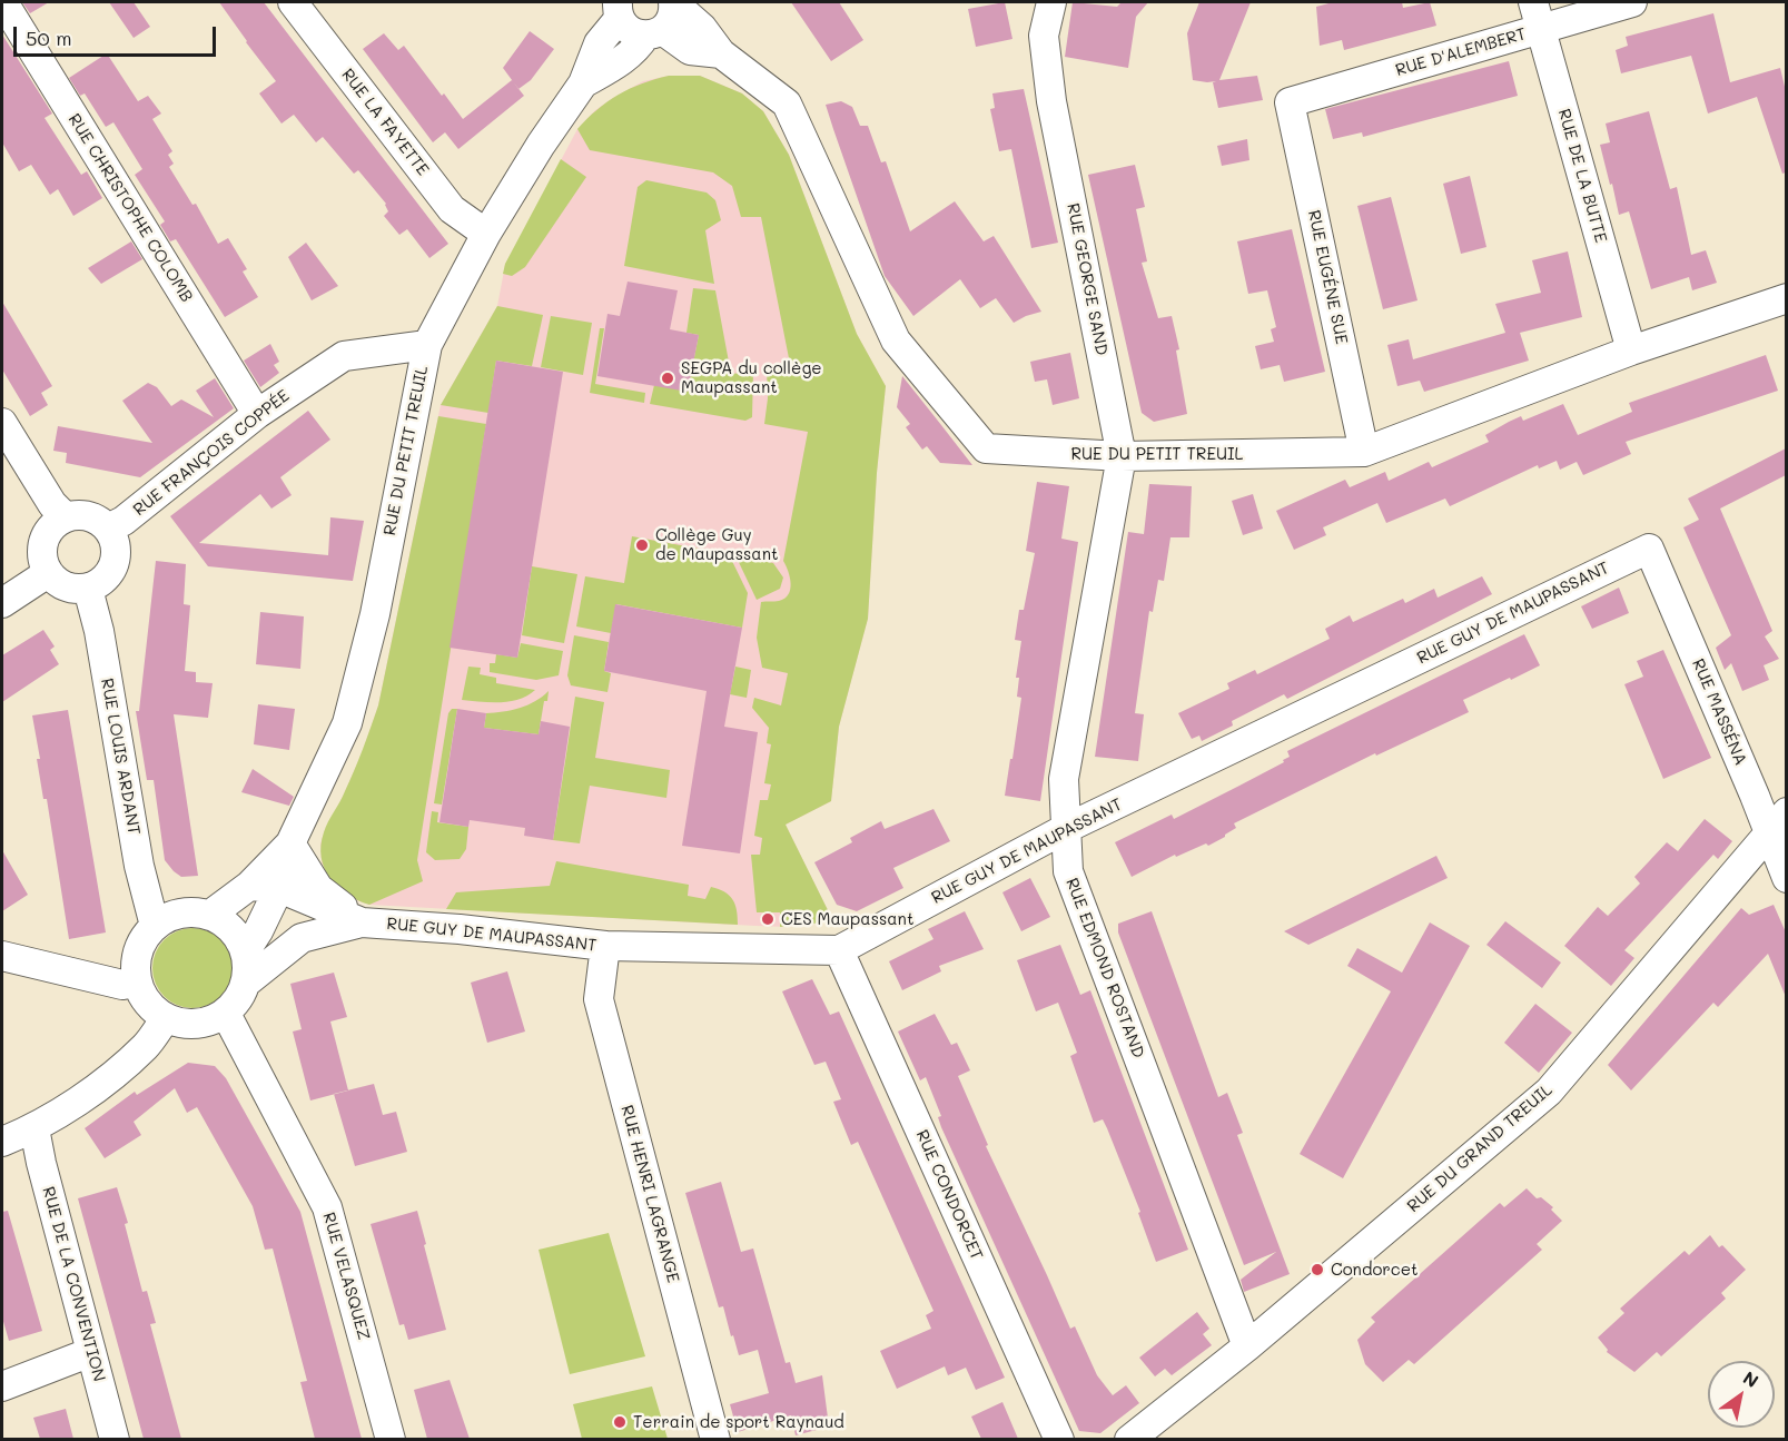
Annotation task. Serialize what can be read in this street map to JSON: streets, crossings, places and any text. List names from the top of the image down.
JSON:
{
  "streets": {
    "street": [
      "RUE D'ALEMBERT",
      "RUE LA FAYETTE",
      "RUE DE LA BUTTE",
      "RUE CHRISTOPHE COLOMB",
      "RUE EUGÉNE SUE",
      "RUE GEORGE SAND",
      "RUE DU PETIT TREUIL",
      "RUE FRANÇOIS COPPÉE",
      "RUE GUY DE MAUPASSANT",
      "RUE MASSÉNA",
      "RUE LOUIS ARDANT",
      "RUE EDMOND ROSTAND",
      "RUE DU GRAND TREUIL",
      "RUE HENRI LAGRANGE",
      "RUE CONDORCET",
      "RUE VELASQUEZ",
      "RUE DE LA CONVENTION"
    ]
  },
  "crossings": [
    ["RUE D'ALEMBERT", "RUE DE LA BUTTE"],
    ["RUE D'ALEMBERT", "RUE EUGÉNE SUE"],
    ["RUE LA FAYETTE", "RUE DU PETIT TREUIL"],
    ["RUE DE LA BUTTE", "RUE DU PETIT TREUIL"],
    ["RUE CHRISTOPHE COLOMB", "RUE FRANÇOIS COPPÉE"],
    ["RUE EUGÉNE SUE", "RUE DU PETIT TREUIL"],
    ["RUE GEORGE SAND", "RUE DU PETIT TREUIL"],
    ["RUE GEORGE SAND", "RUE EDMOND ROSTAND"],
    ["RUE DU PETIT TREUIL", "RUE FRANÇOIS COPPÉE"],
    ["RUE DU PETIT TREUIL", "RUE GUY DE MAUPASSANT"],
    ["RUE DU PETIT TREUIL", "RUE LOUIS ARDANT"],
    ["RUE DU PETIT TREUIL", "RUE EDMOND ROSTAND"],
    ["RUE DU PETIT TREUIL", "RUE VELASQUEZ"],
    ["RUE FRANÇOIS COPPÉE", "RUE LOUIS ARDANT"],
    ["RUE GUY DE MAUPASSANT", "RUE MASSÉNA"],
    ["RUE GUY DE MAUPASSANT", "RUE LOUIS ARDANT"],
    ["RUE GUY DE MAUPASSANT", "RUE EDMOND ROSTAND"],
    ["RUE GUY DE MAUPASSANT", "RUE HENRI LAGRANGE"],
    ["RUE GUY DE MAUPASSANT", "RUE CONDORCET"],
    ["RUE GUY DE MAUPASSANT", "RUE VELASQUEZ"],
    ["RUE MASSÉNA", "RUE DU GRAND TREUIL"],
    ["RUE LOUIS ARDANT", "RUE VELASQUEZ"],
    ["RUE EDMOND ROSTAND", "RUE DU GRAND TREUIL"]
  ],
  "places": [
    "SEGPA du collège Maupassant",
    "Collège Guy de Maupassant",
    "CES Maupassant",
    "Condorcet",
    "Terrain de sport Raynaud"
  ],
  "scale_bar": "50 m",
  "north": "top right"
}
